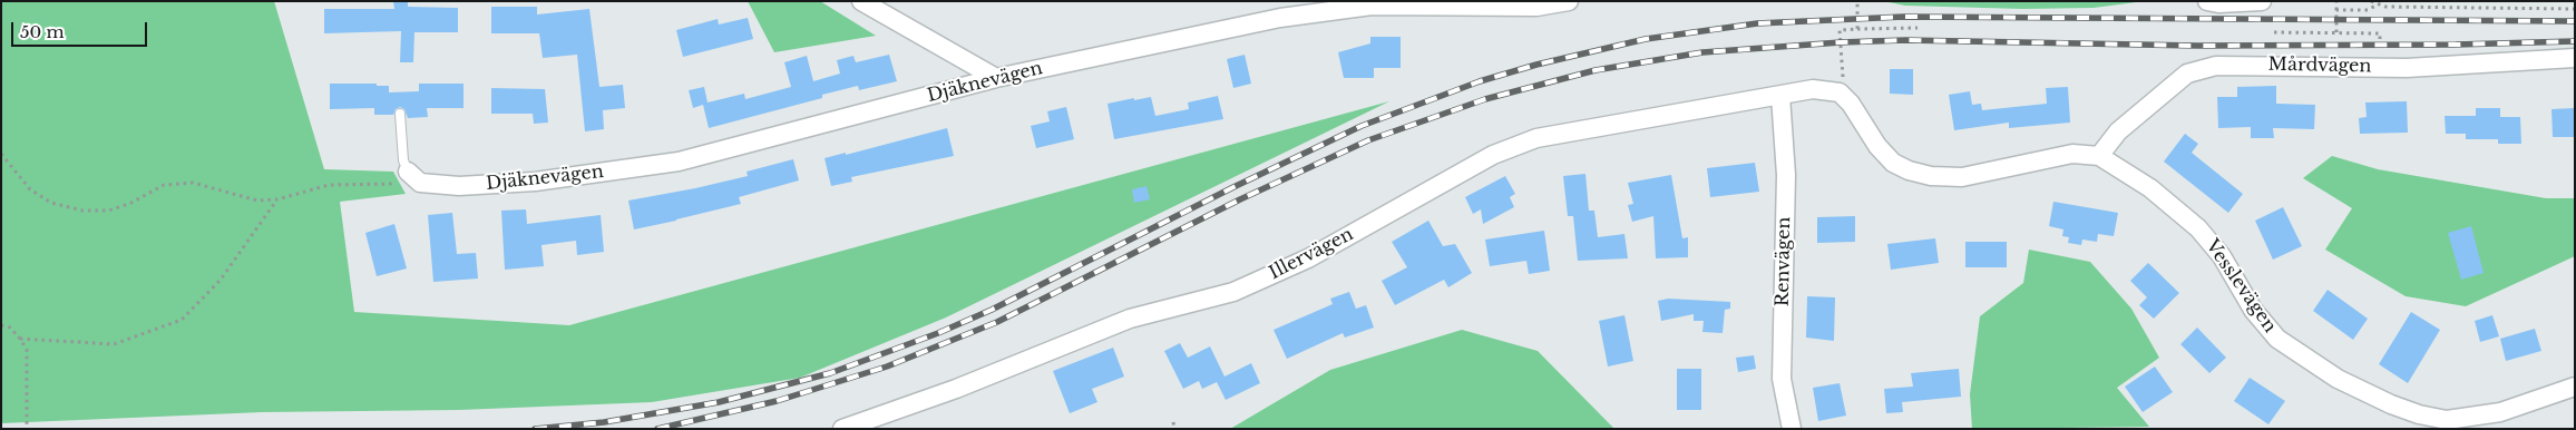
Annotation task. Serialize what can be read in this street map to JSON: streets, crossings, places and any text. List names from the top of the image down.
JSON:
{
  "streets": {
    "street": [
      "Mårdvägen",
      "Djäknevägen",
      "Illervägen",
      "Renvägen",
      "Vesslevägen"
    ]
  },
  "crossings": [
    ["Mårdvägen", "Vesslevägen"],
    ["Illervägen", "Renvägen"]
  ],
  "scale_bar": "50 m"
}
